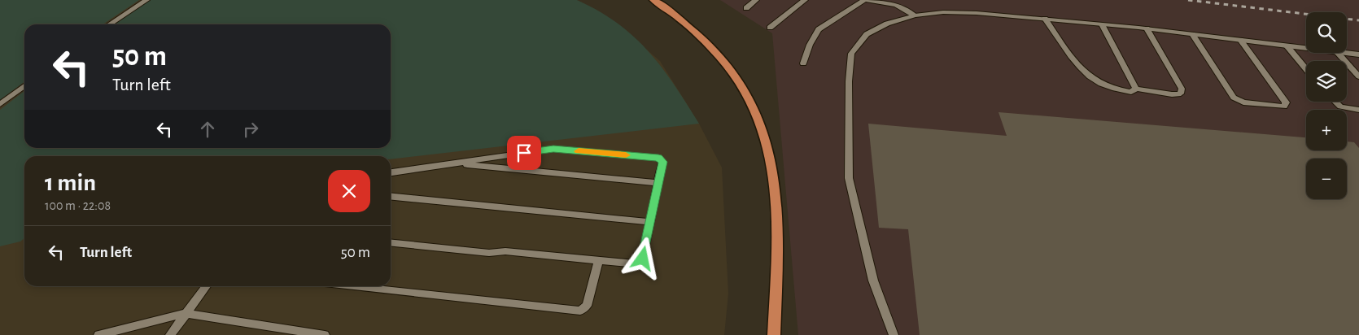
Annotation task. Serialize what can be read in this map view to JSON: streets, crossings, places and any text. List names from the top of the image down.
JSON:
{
  "page": {
    "map_buttons": ["+", "−"],
    "turn": ["50 m", "Turn left"],
    "heading": ["1 min", "100 m · 22:08"],
    "list": [
      {
        "name": "Turn left",
        "value": "50 m"
      }
    ]
  }
}
